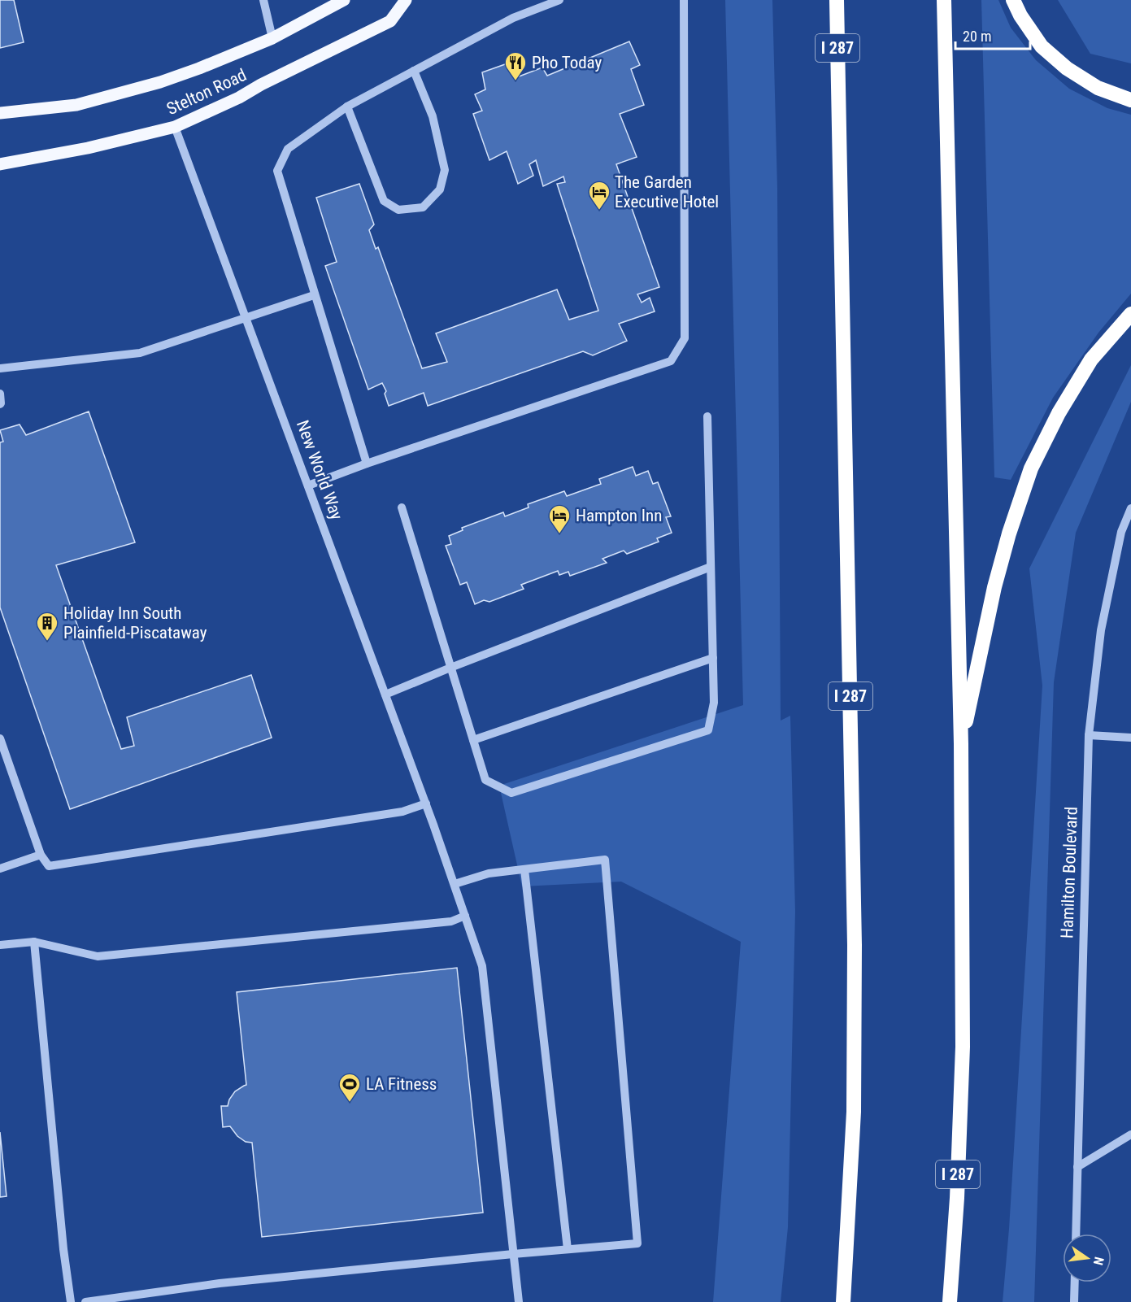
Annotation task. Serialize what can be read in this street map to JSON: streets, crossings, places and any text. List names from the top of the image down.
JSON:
{
  "streets": {
    "highway": ["I 287"],
    "main road": ["Stelton Road"],
    "street": ["New World Way", "Hamilton Boulevard"]
  },
  "crossings": [
    ["Stelton Road", "New World Way"]
  ],
  "places": {
    "restaurant": ["Pho Today"],
    "hotel": ["The Garden Executive Hotel", "Hampton Inn"],
    "building": ["Holiday Inn South Plainfield-Piscataway"],
    "sports": ["LA Fitness"]
  },
  "scale_bar": "20 m",
  "north": "right"
}
